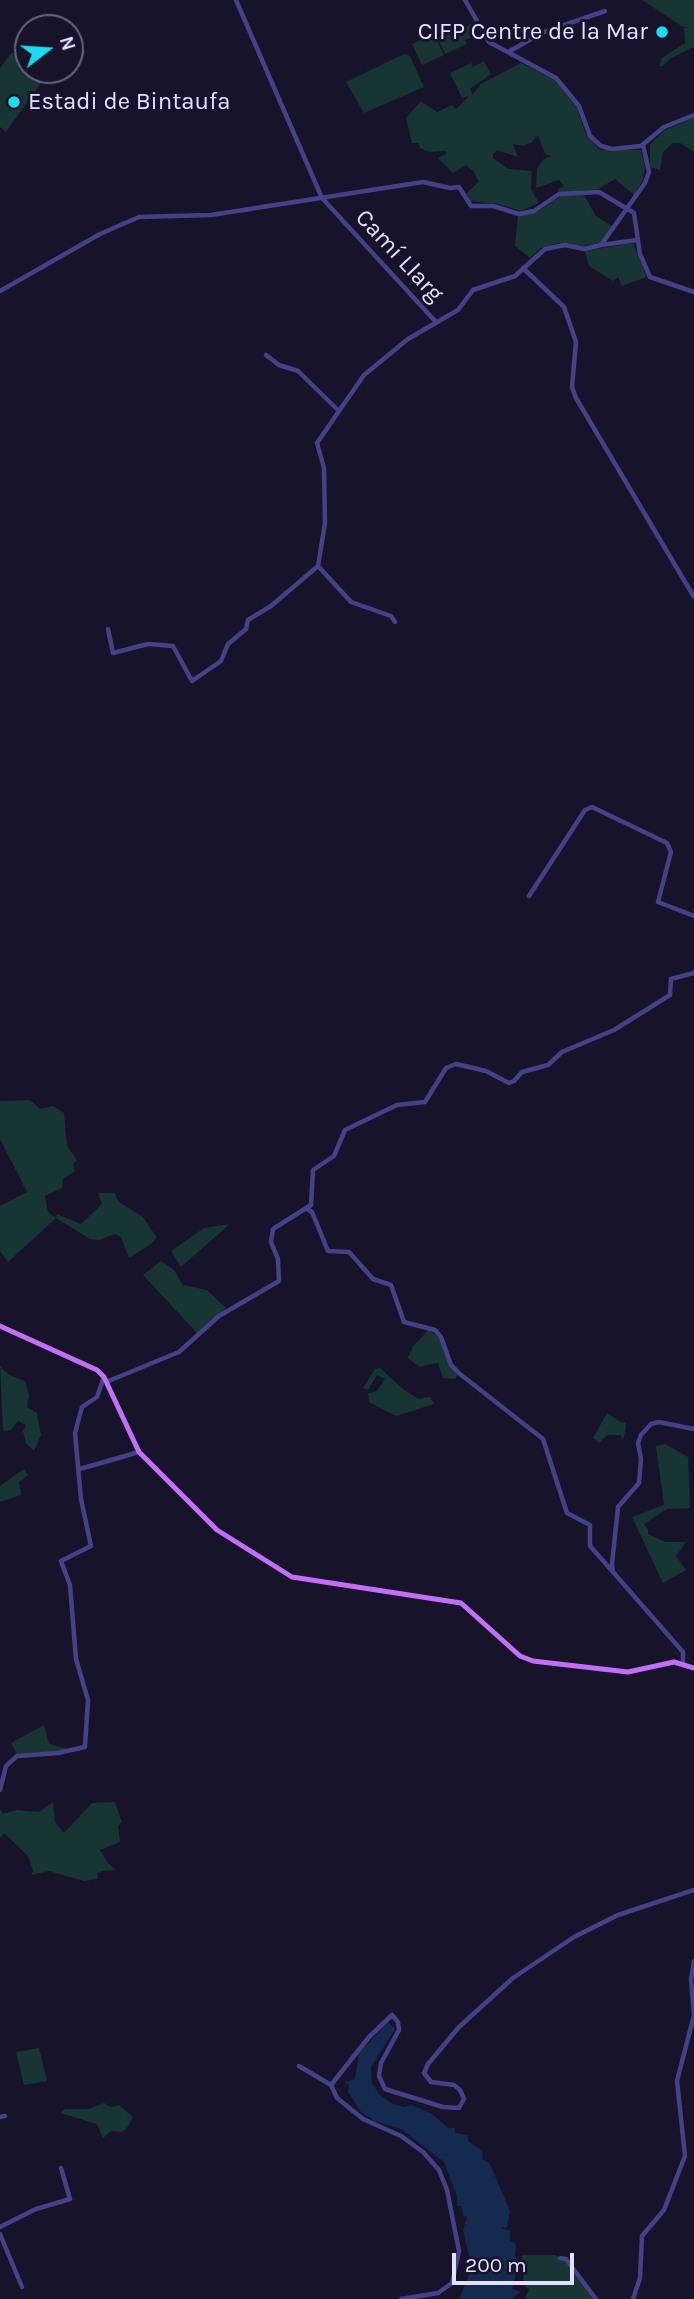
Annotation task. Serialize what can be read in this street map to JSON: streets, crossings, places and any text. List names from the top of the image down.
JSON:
{
  "streets": {
    "street": ["Camí Llarg"]
  },
  "places": ["CIFP Centre de la Mar", "Estadi de Bintaufa"],
  "scale_bar": "200 m",
  "north": "right"
}
